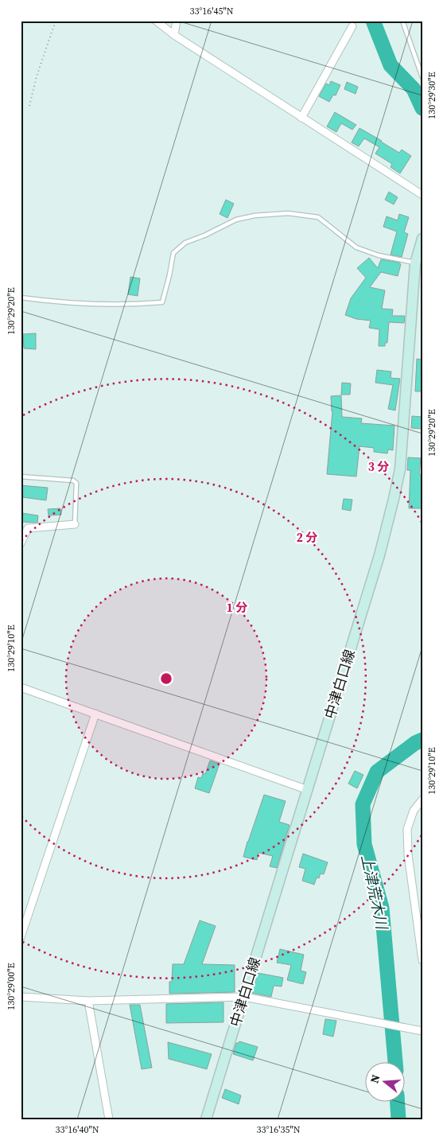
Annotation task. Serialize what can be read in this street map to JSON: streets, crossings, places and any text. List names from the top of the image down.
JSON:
{
  "streets": {
    "main road": ["中津白口線"]
  },
  "water": ["上津荒木川"],
  "north": "left",
  "coordinates": [
    "33°16'45\"N",
    "130°29'30\"E",
    "130°29'20\"E",
    "130°29'10\"E",
    "130°29'00\"E",
    "33°16'40\"N",
    "33°16'35\"N"
  ],
  "rings": ["3 分", "2 分", "1 分"]
}
